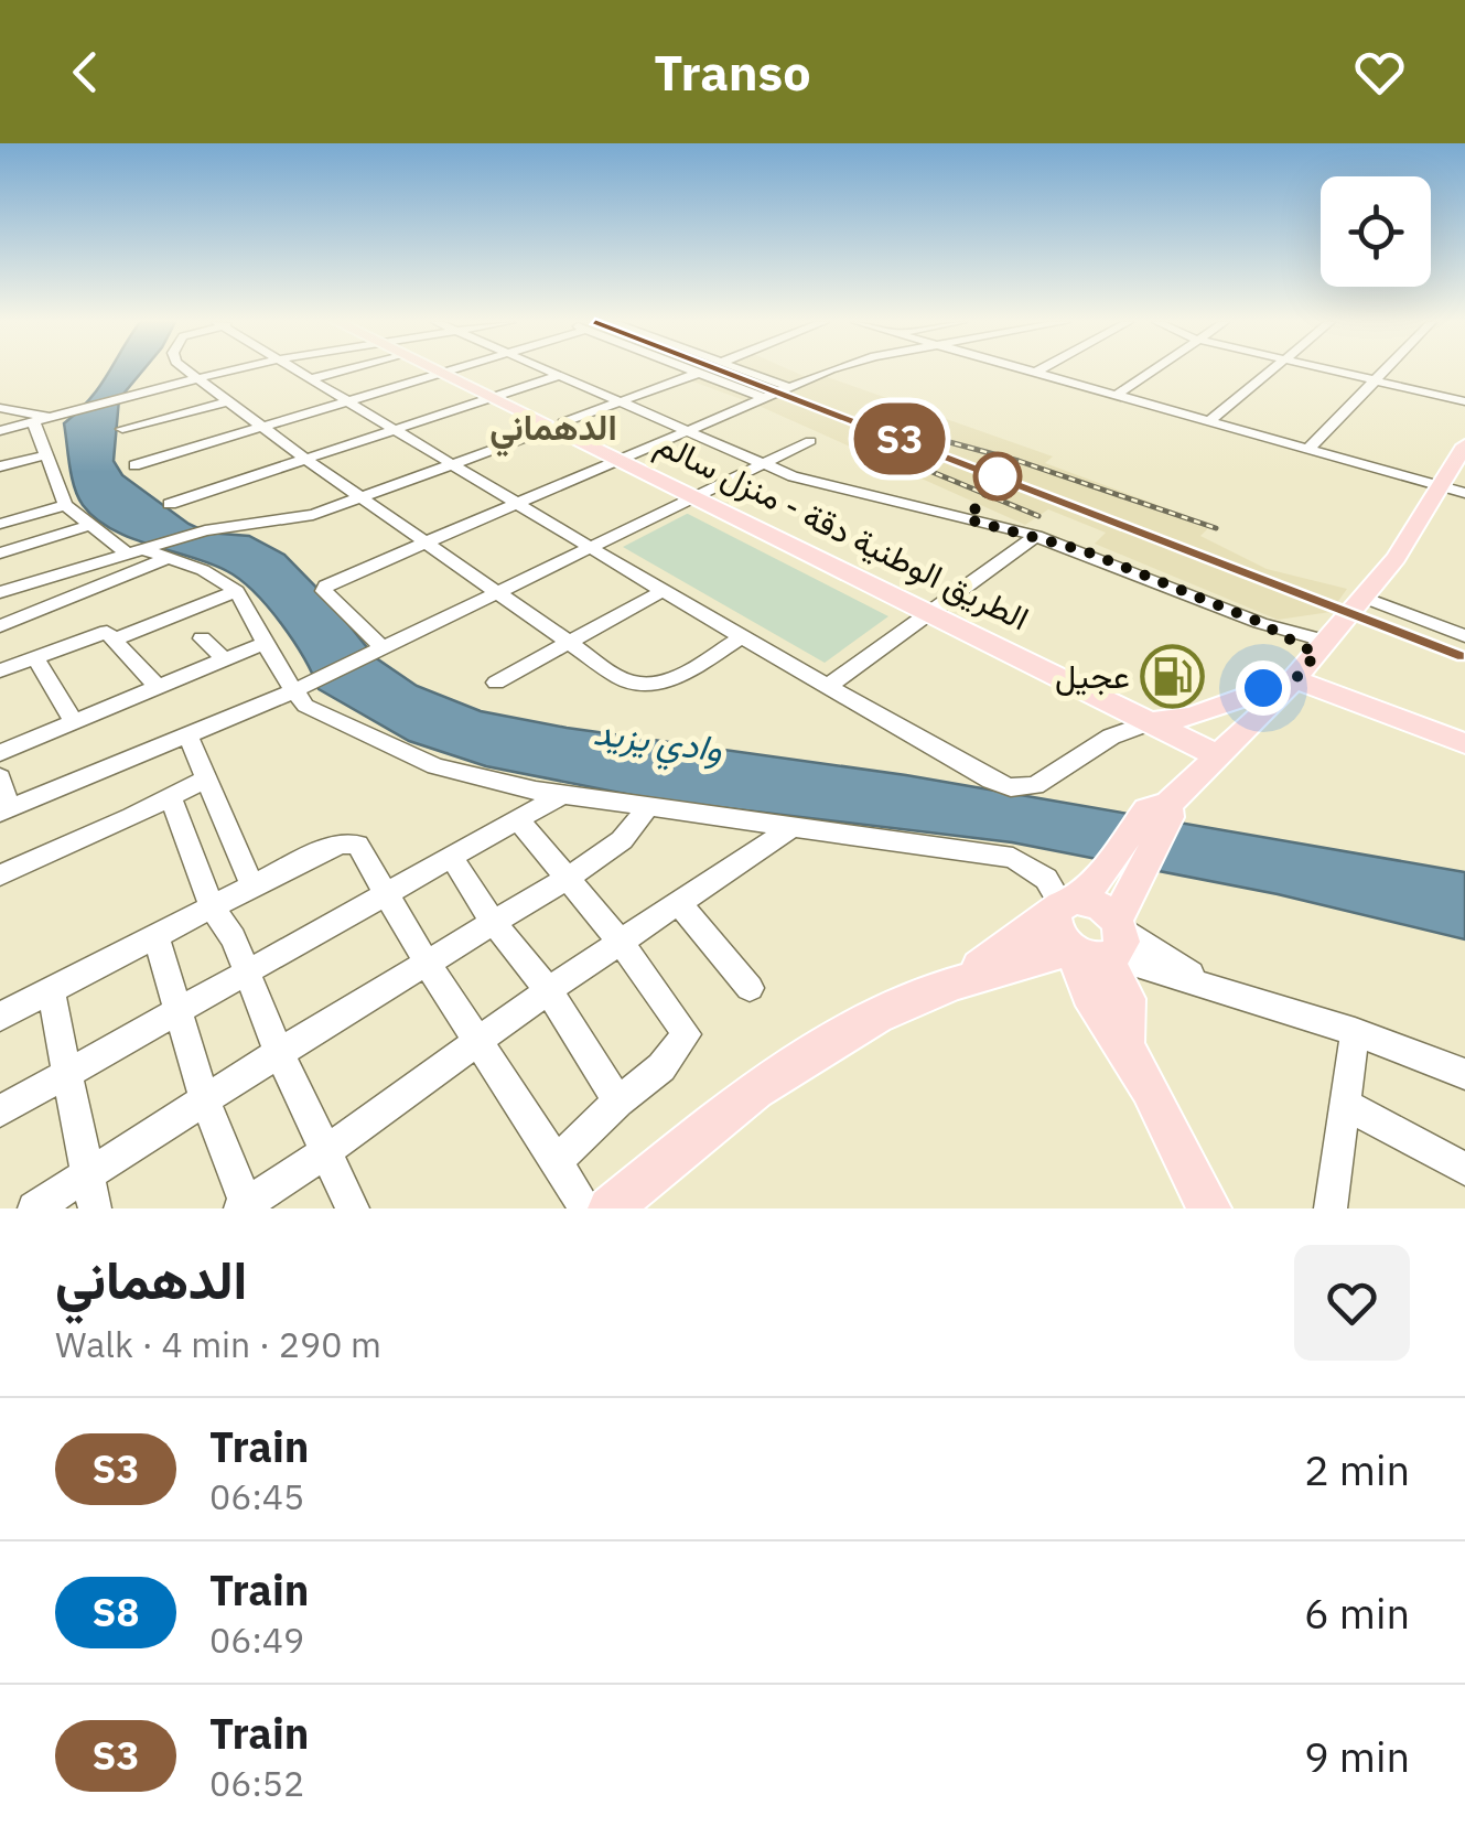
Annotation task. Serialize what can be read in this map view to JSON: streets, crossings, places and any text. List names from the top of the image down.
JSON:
{
  "streets": {
    "main road": ["الطريق الوطنية دقة - منزل سالم"]
  },
  "districts": ["الدهماني"],
  "water": ["وادي يزيد"],
  "places": {
    "fuel station": ["عجيل"]
  },
  "page": {
    "header": "Transo",
    "on_map": "S3",
    "heading": ["الدهماني", "Walk · 4 min · 290 m"],
    "list": [
      {
        "mark": "S3",
        "name": "Train",
        "note": "06:45",
        "value": "2 min"
      },
      {
        "mark": "S8",
        "name": "Train",
        "note": "06:49",
        "value": "6 min"
      },
      {
        "mark": "S3",
        "name": "Train",
        "note": "06:52",
        "value": "9 min"
      }
    ]
  }
}
